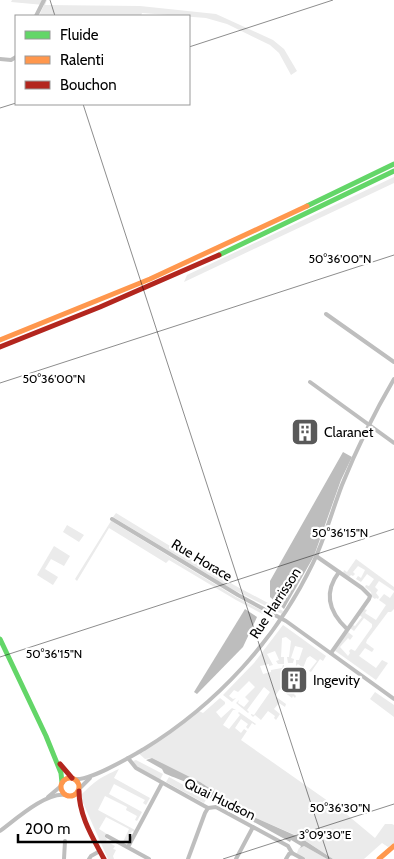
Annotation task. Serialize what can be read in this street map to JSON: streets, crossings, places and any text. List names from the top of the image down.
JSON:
{
  "streets": {
    "street": ["Rue Horace", "Rue Harrisson", "Quai Hudson"]
  },
  "crossings": [
    ["Rue Horace", "Rue Harrisson"],
    ["Rue Harrisson", "Quai Hudson"]
  ],
  "places": {
    "building": ["Claranet", "Ingevity"]
  },
  "legend": ["Fluide", "Ralenti", "Bouchon"],
  "scale_bar": "200 m",
  "coordinates": [
    "50°36'00\"N",
    "50°36'15\"N",
    "50°36'30\"N",
    "3°09'30\"E"
  ]
}
